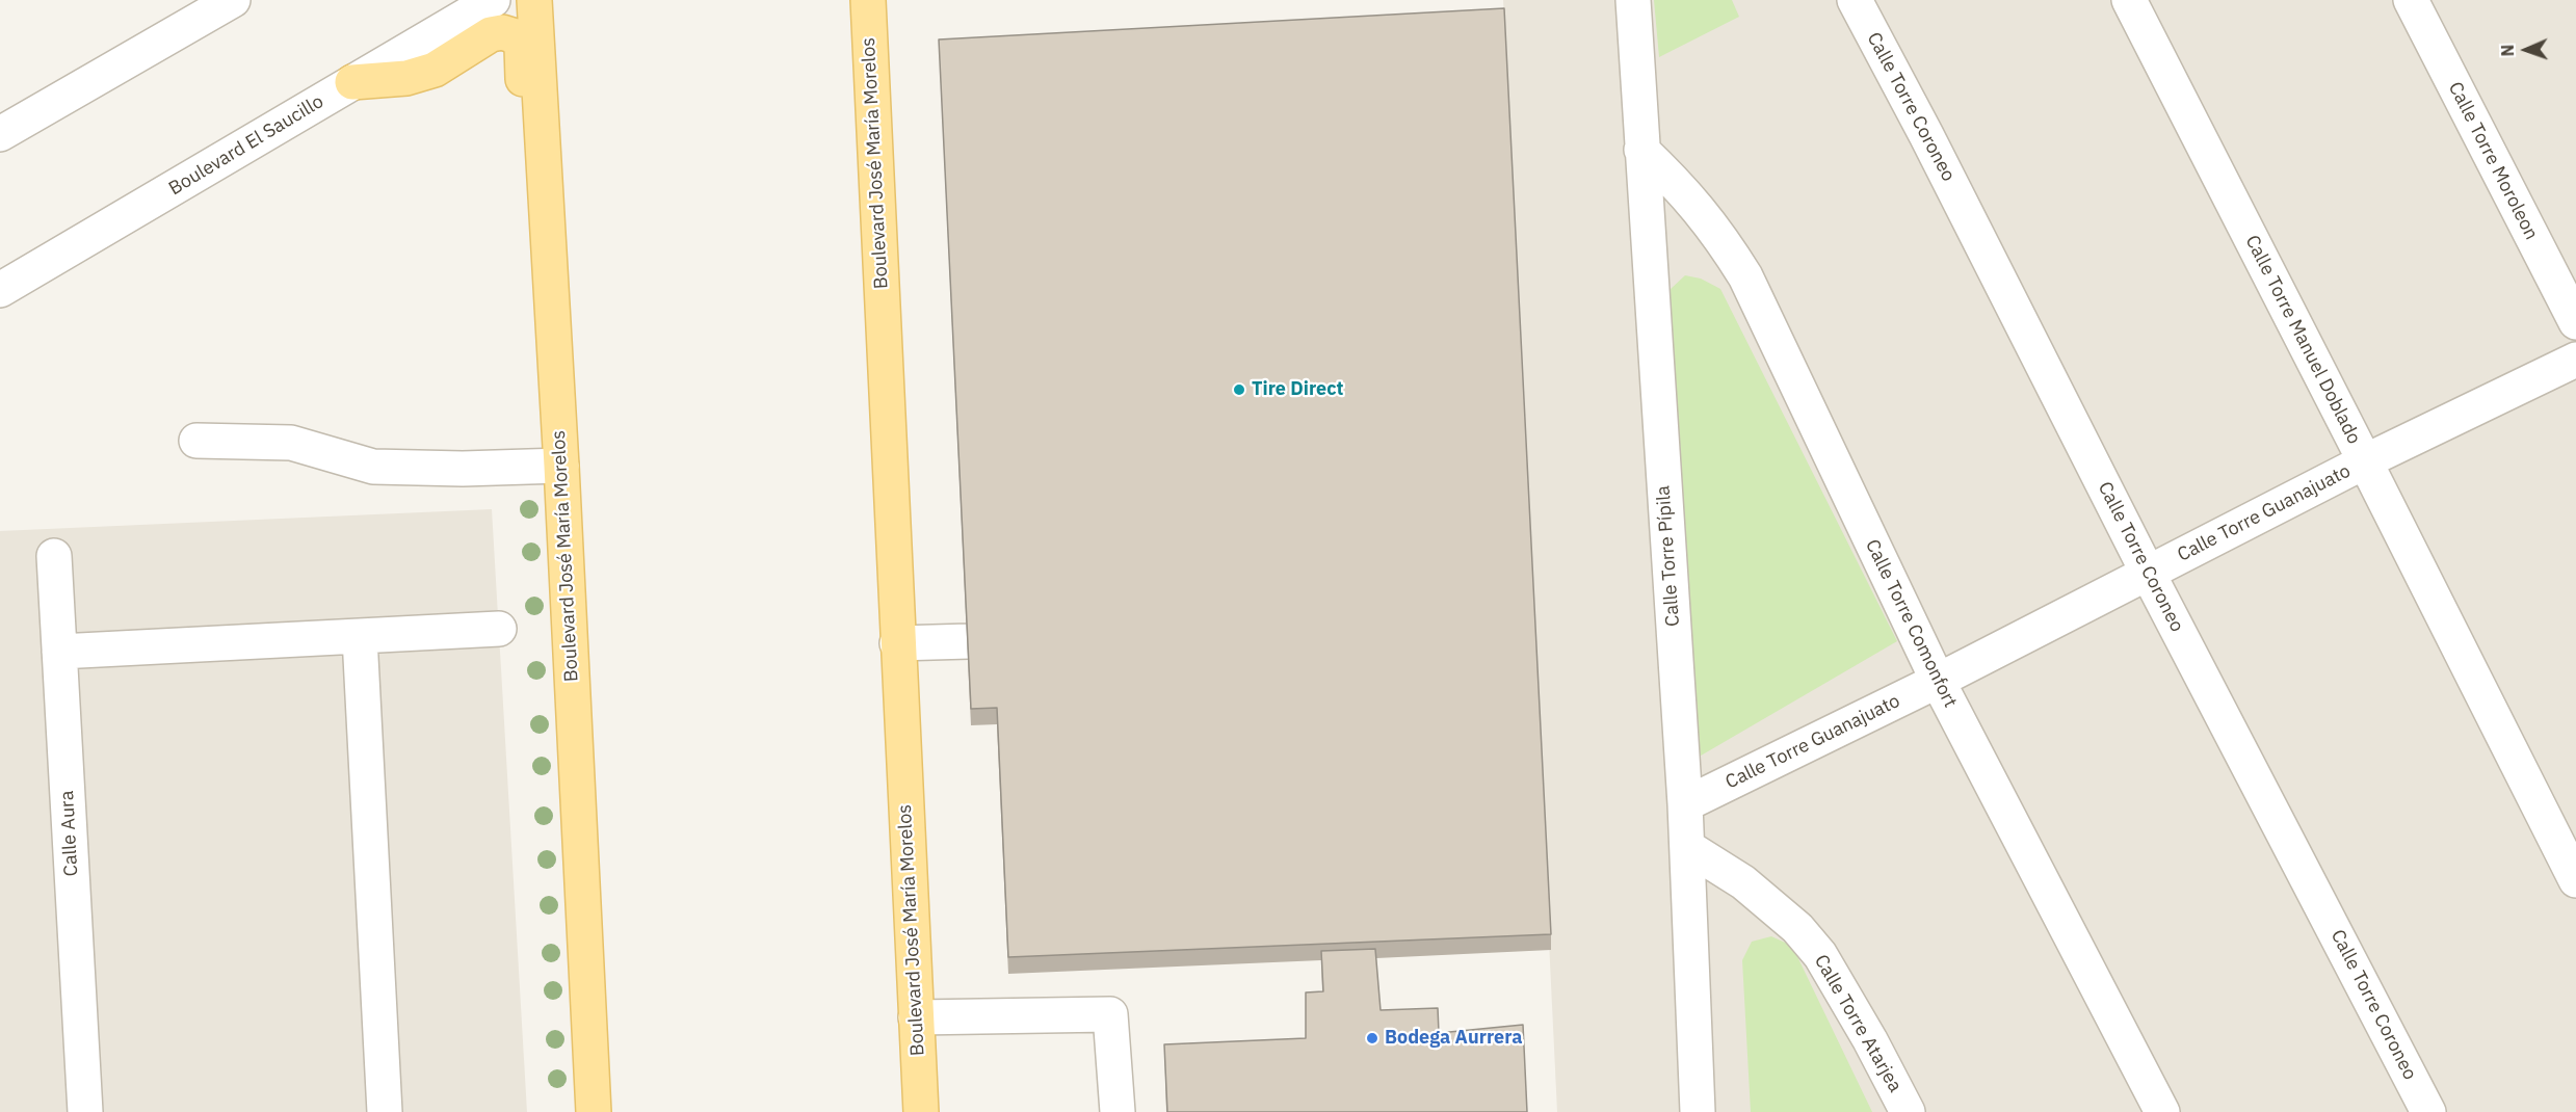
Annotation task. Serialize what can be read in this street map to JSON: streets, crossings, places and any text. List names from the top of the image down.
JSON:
{
  "streets": {
    "main road": ["Boulevard José María Morelos"],
    "street": [
      "Calle Torre Coroneo",
      "Boulevard El Saucillo",
      "Calle Torre Moroleon",
      "Calle Torre Manuel Doblado",
      "Calle Torre Guanajuato",
      "Calle Torre Pípila",
      "Calle Torre Comonfort",
      "Calle Aura",
      "Calle Torre Atarjea"
    ]
  },
  "crossings": [
    ["Calle Torre Coroneo", "Calle Torre Guanajuato"],
    ["Calle Torre Manuel Doblado", "Calle Torre Guanajuato"],
    ["Calle Torre Guanajuato", "Calle Torre Pípila"],
    ["Calle Torre Guanajuato", "Calle Torre Comonfort"],
    ["Calle Torre Pípila", "Calle Torre Comonfort"],
    ["Calle Torre Pípila", "Calle Torre Atarjea"]
  ],
  "places": ["Tire Direct", "Bodega Aurrera"],
  "north": "left"
}
